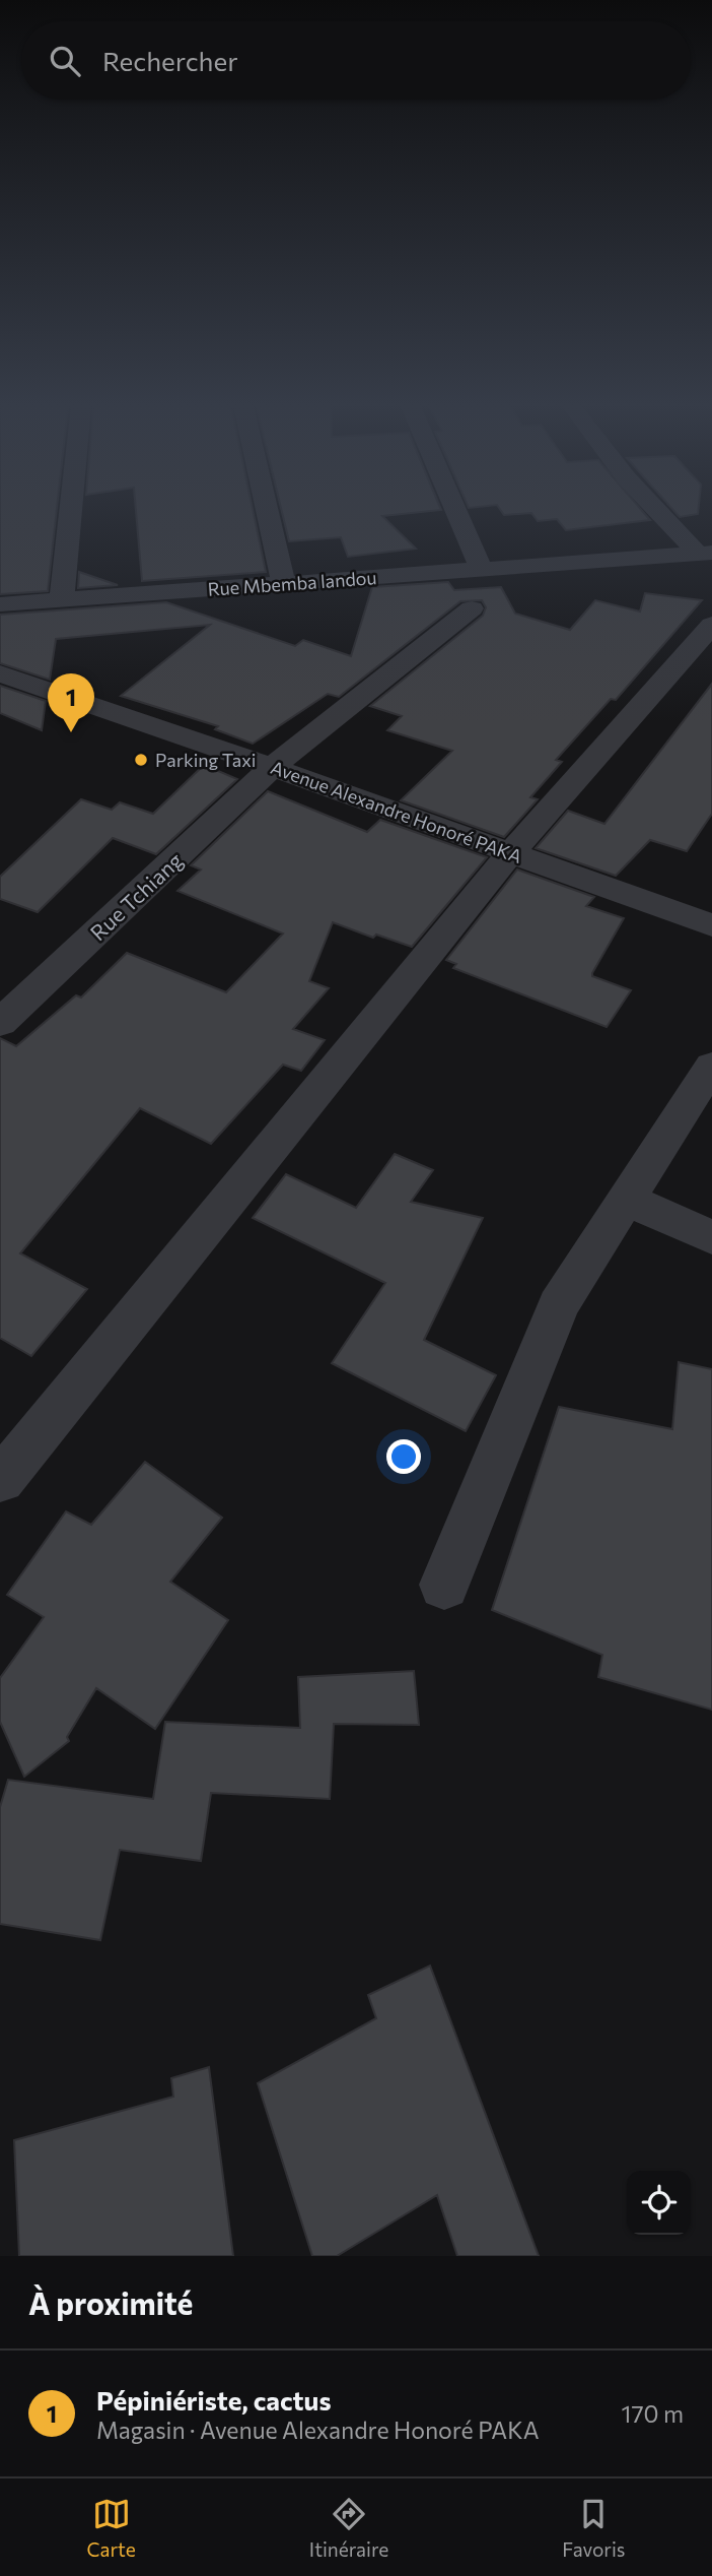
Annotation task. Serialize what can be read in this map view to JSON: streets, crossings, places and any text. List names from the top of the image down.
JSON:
{
  "streets": {
    "street": ["Rue Mbemba landou", "Avenue Alexandre Honoré PAKA", "Rue Tchiang"]
  },
  "crossings": [
    ["Avenue Alexandre Honoré PAKA", "Rue Tchiang"]
  ],
  "places": ["Parking Taxi"],
  "page": {
    "search": "Rechercher",
    "pins": "1",
    "heading": "À proximité",
    "list": [
      {
        "mark": "1",
        "name": "Pépiniériste, cactus",
        "note": "Magasin · Avenue Alexandre Honoré PAKA",
        "value": "170 m"
      }
    ],
    "nav": ["Carte", "Itinéraire", "Favoris"]
  }
}
